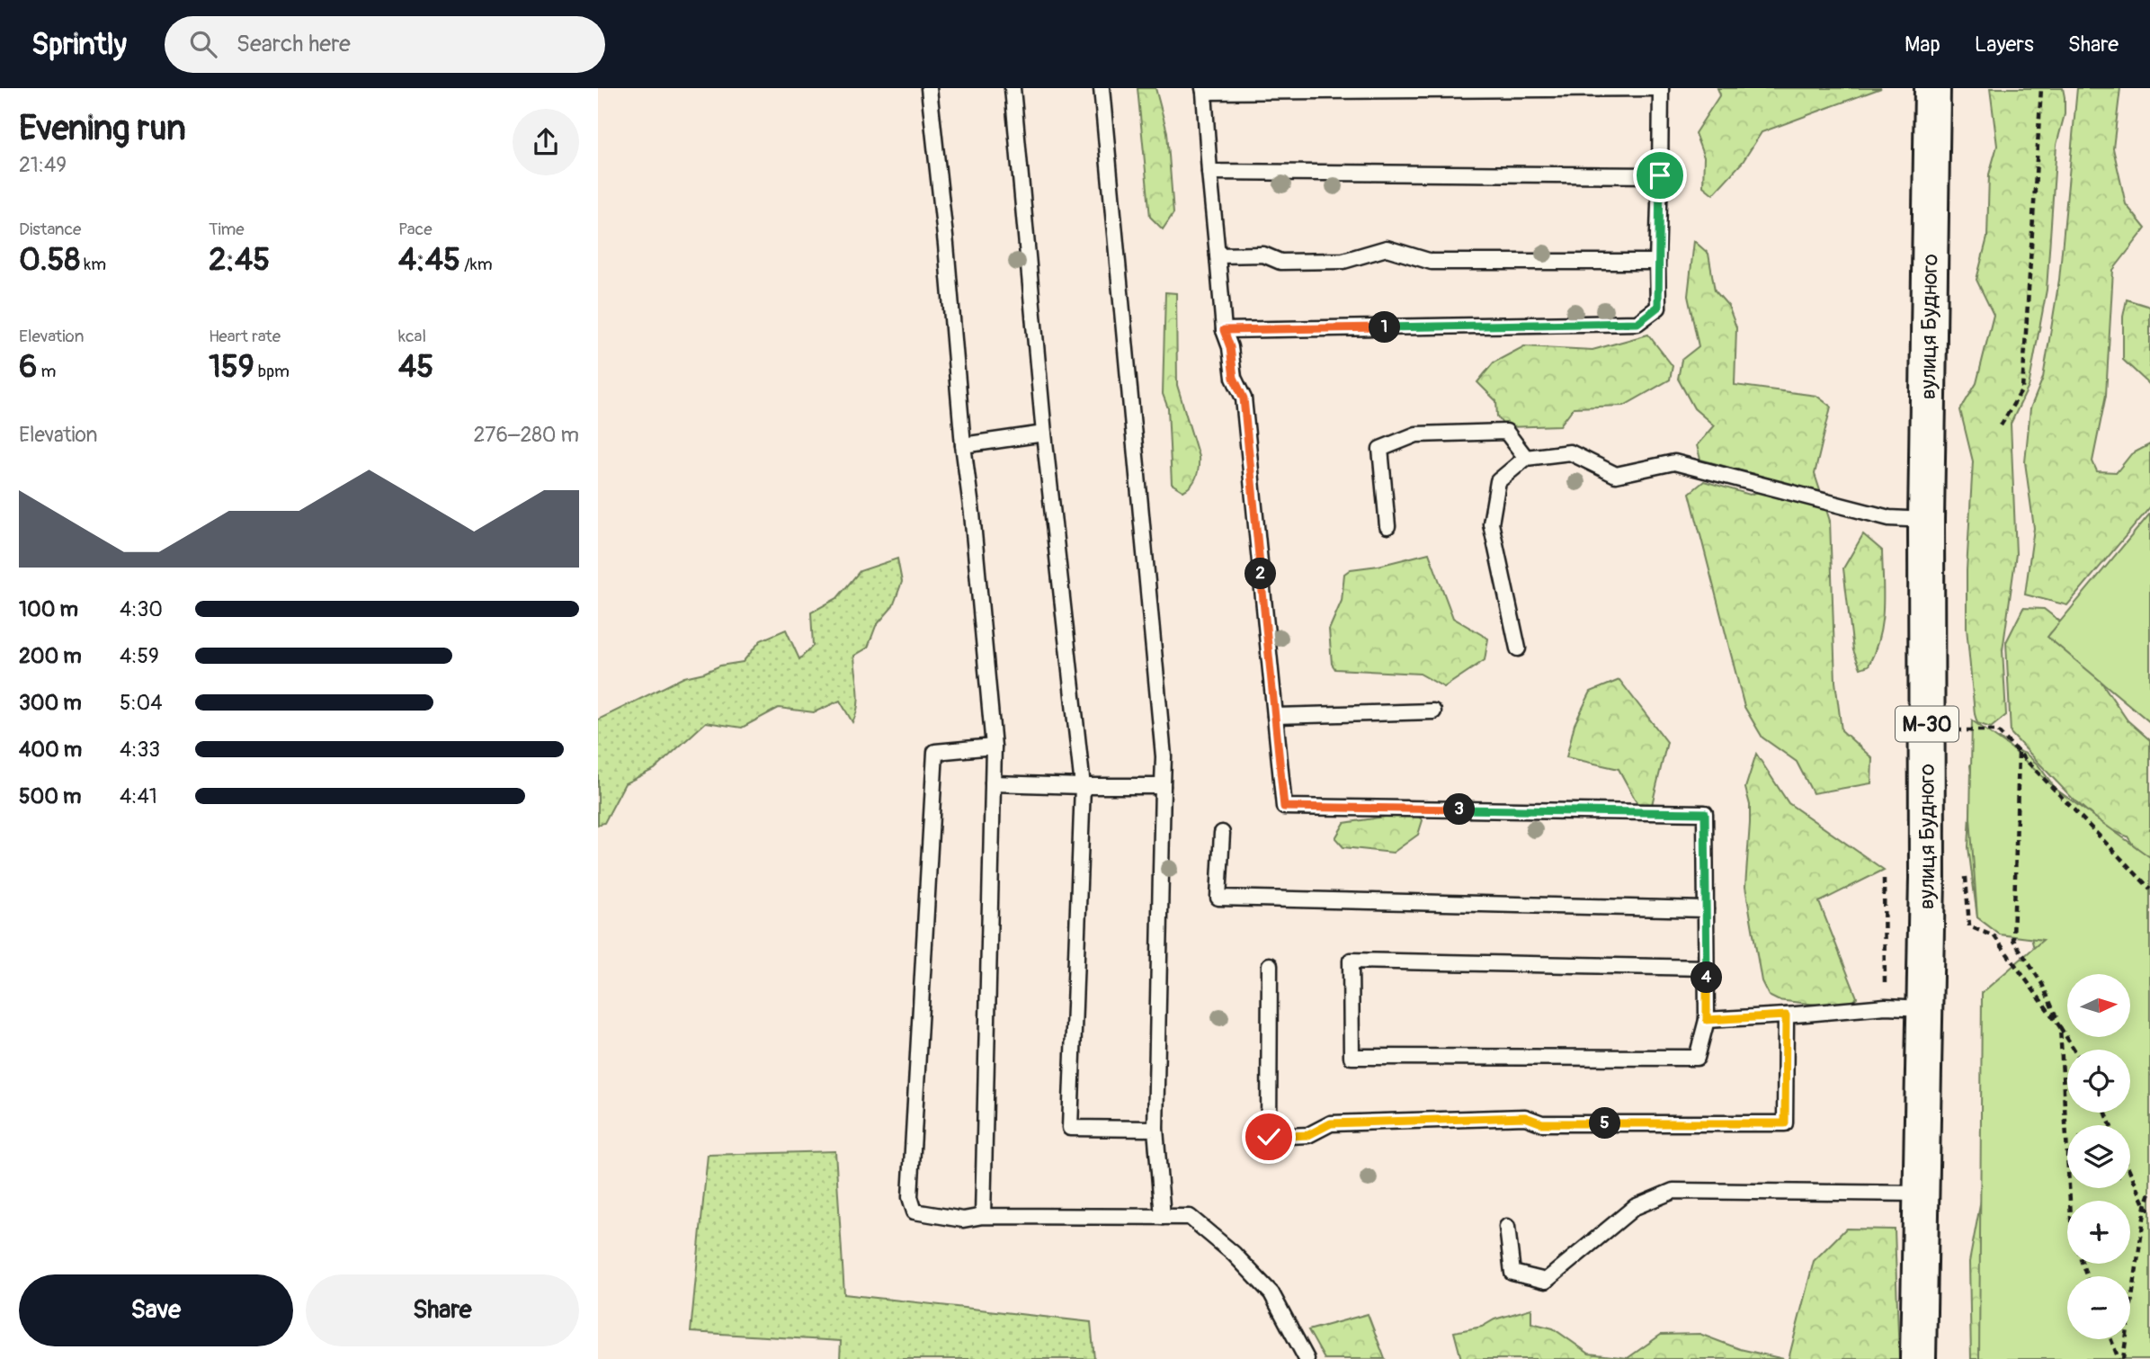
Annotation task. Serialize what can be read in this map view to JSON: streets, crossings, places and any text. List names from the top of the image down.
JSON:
{
  "streets": {
    "highway": ["вулиця Будного", "М-30"]
  },
  "north": "right",
  "page": {
    "header": "Sprintly",
    "search": "Search here",
    "nav": ["Map", "Layers", "Share"],
    "heading": ["Evening run", "21:49"],
    "stats": [
      ["Distance", "0.58 km"],
      ["Time", "2:45"],
      ["Pace", "4:45 /km"],
      ["Elevation", "6 m"],
      ["Heart rate", "159 bpm"],
      ["kcal", "45"]
    ],
    "pins": [
      "1",
      "2",
      "3",
      "4",
      "5"
    ],
    "chart": ["Elevation", "276–280 m"],
    "list": [
      {
        "name": "100 m",
        "note": "4:30"
      },
      {
        "name": "200 m",
        "note": "4:59"
      },
      {
        "name": "300 m",
        "note": "5:04"
      },
      {
        "name": "400 m",
        "note": "4:33"
      },
      {
        "name": "500 m",
        "note": "4:41"
      }
    ],
    "map_buttons": ["+", "−"],
    "buttons": ["Save", "Share"]
  }
}
